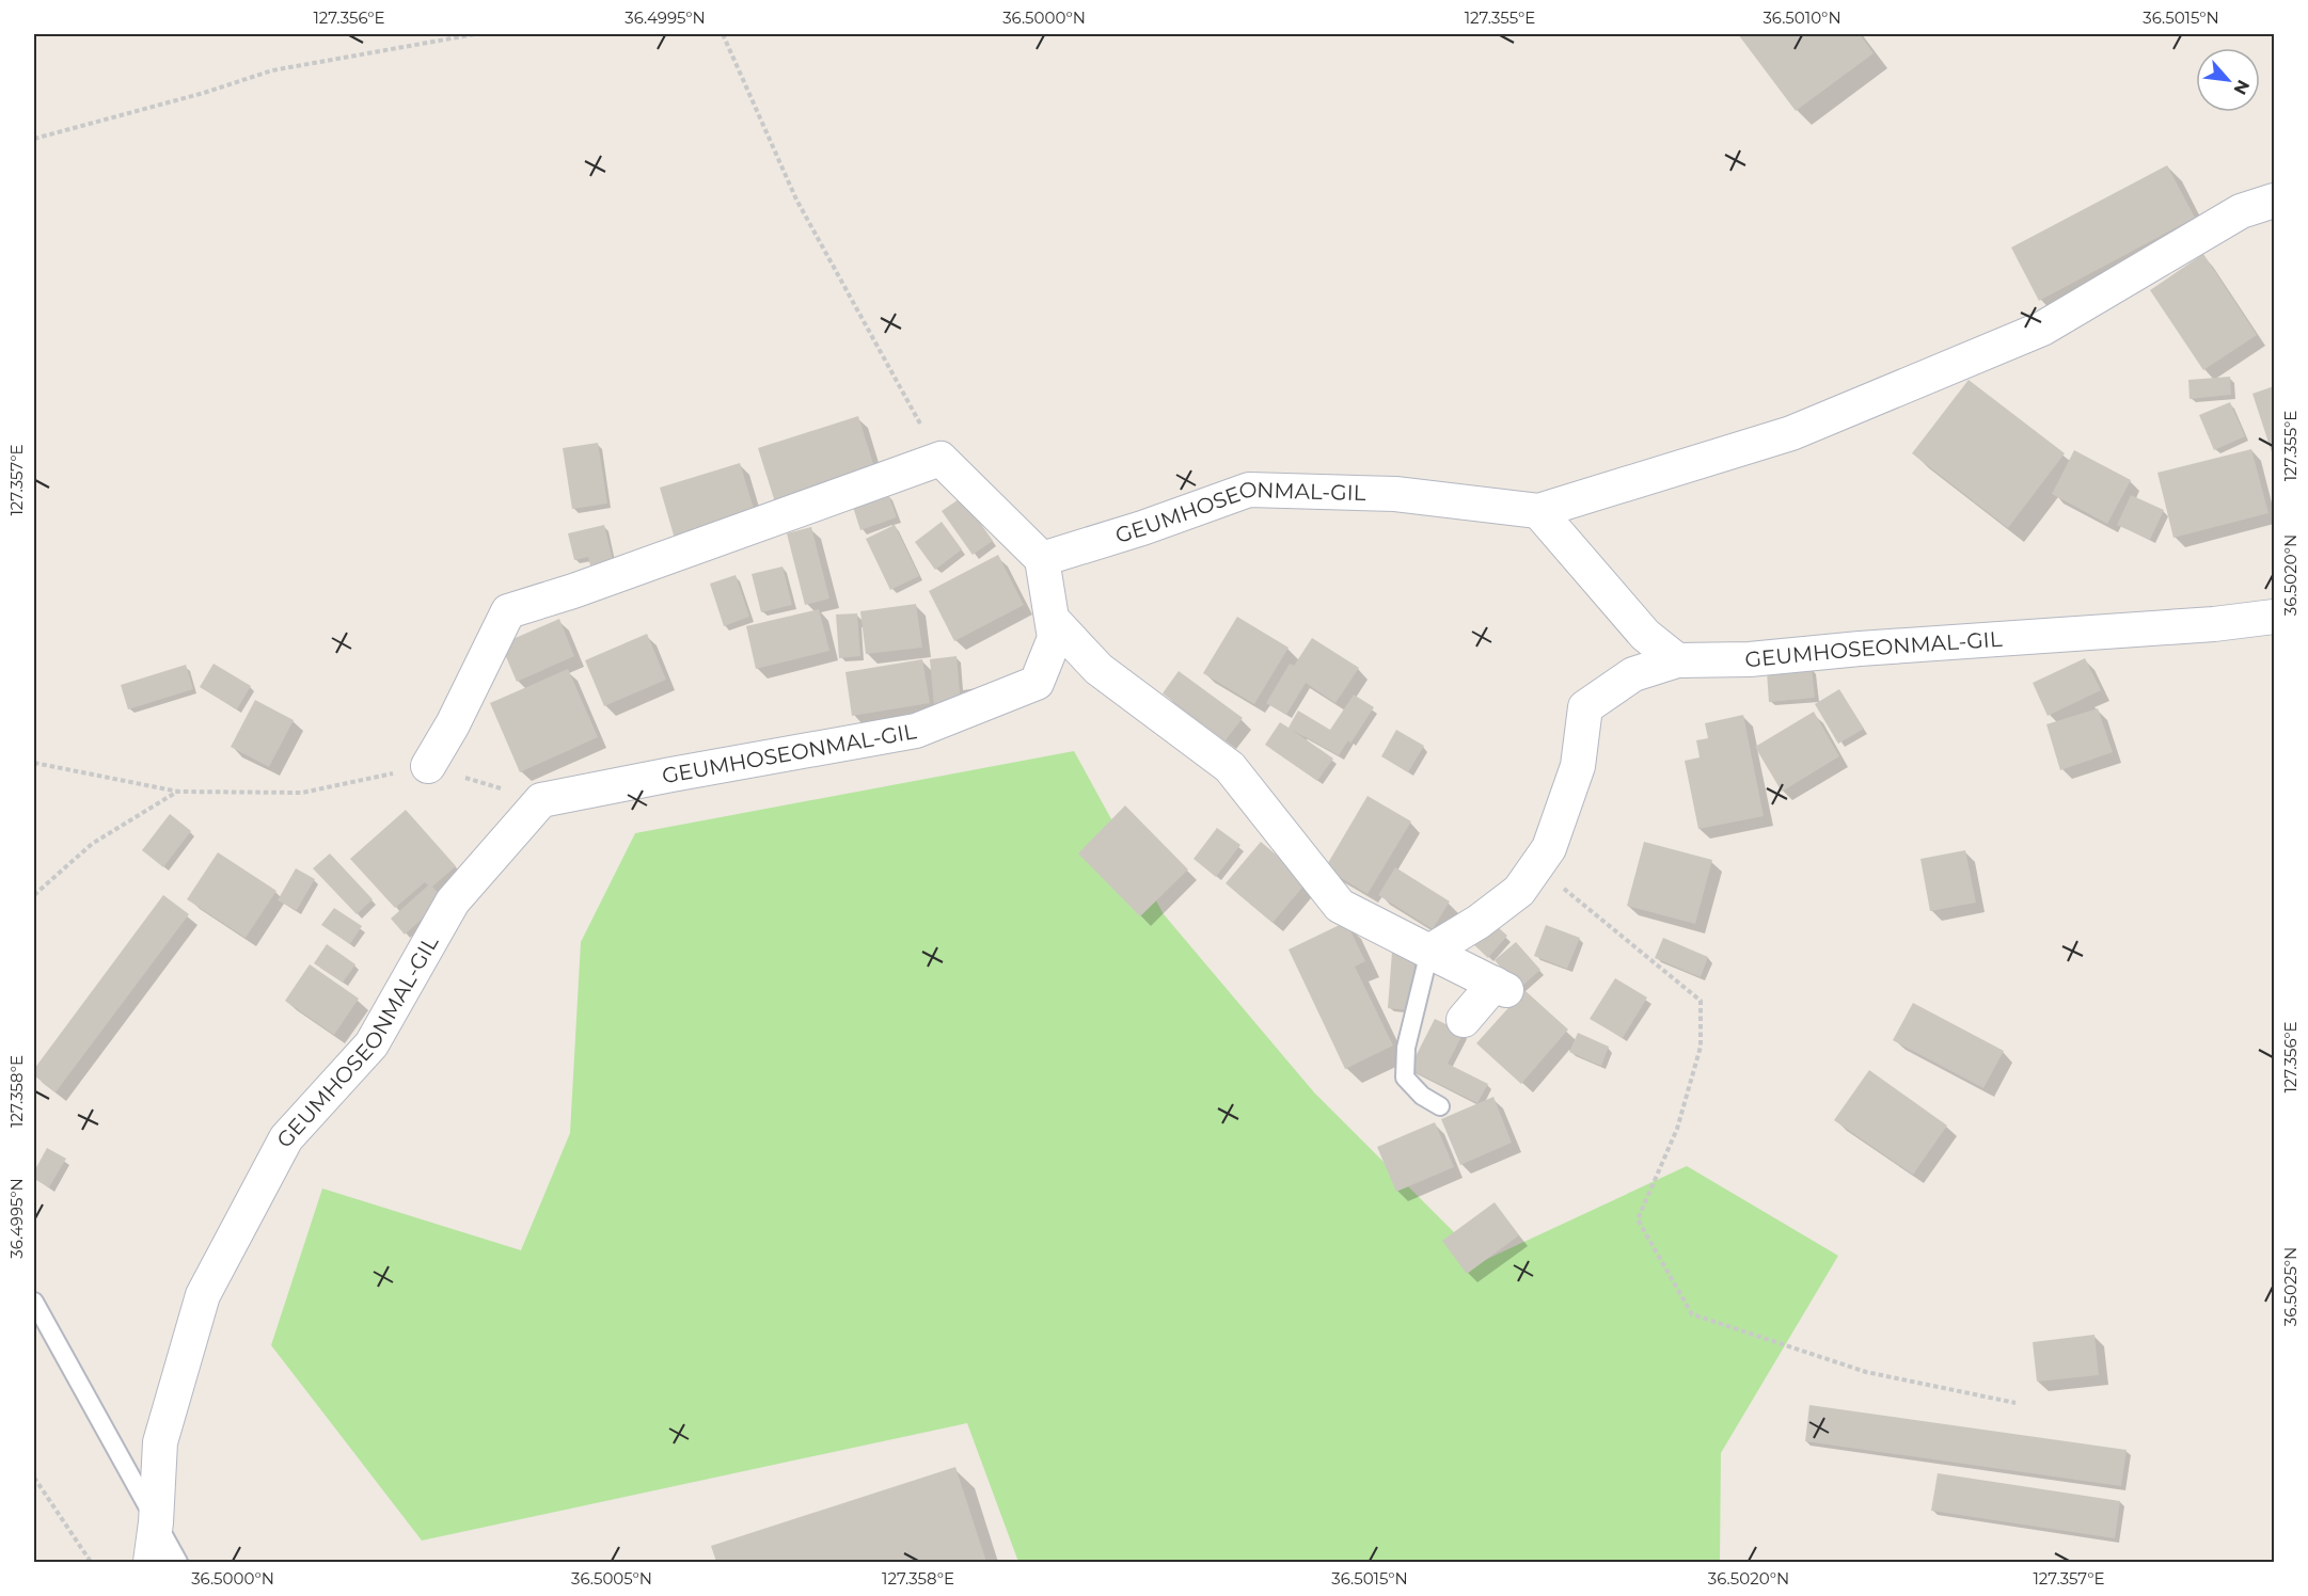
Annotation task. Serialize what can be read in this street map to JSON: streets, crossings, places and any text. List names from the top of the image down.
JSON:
{
  "streets": {
    "street": ["GEUMHOSEONMAL-GIL"]
  },
  "north": "bottom right",
  "coordinates": [
    "127.356°E",
    "36.4995°N",
    "36.5000°N",
    "127.355°E",
    "36.5010°N",
    "36.5015°N",
    "127.357°E",
    "36.5020°N",
    "127.358°E",
    "36.5025°N",
    "36.5005°N"
  ]
}
